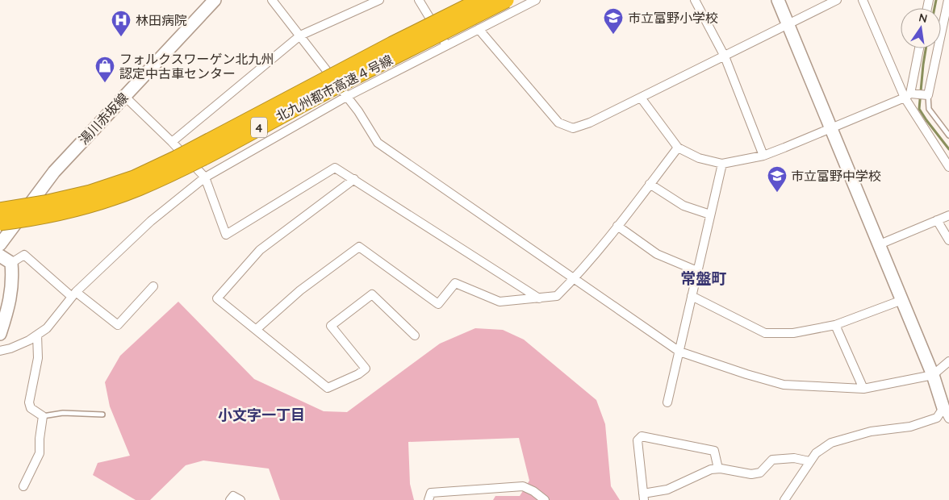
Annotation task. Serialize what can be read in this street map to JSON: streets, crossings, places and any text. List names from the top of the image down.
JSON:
{
  "streets": {
    "highway": ["北九州都市高速４号線", "4"],
    "street": ["湯川赤坂線"]
  },
  "districts": ["常盤町", "小文字一丁目"],
  "places": {
    "school or university": ["市立富野小学校", "市立富野中学校"],
    "hospital": ["林田病院"],
    "shop": ["フォルクスワーゲン北九州 認定中古車センター"]
  },
  "north": "top"
}
